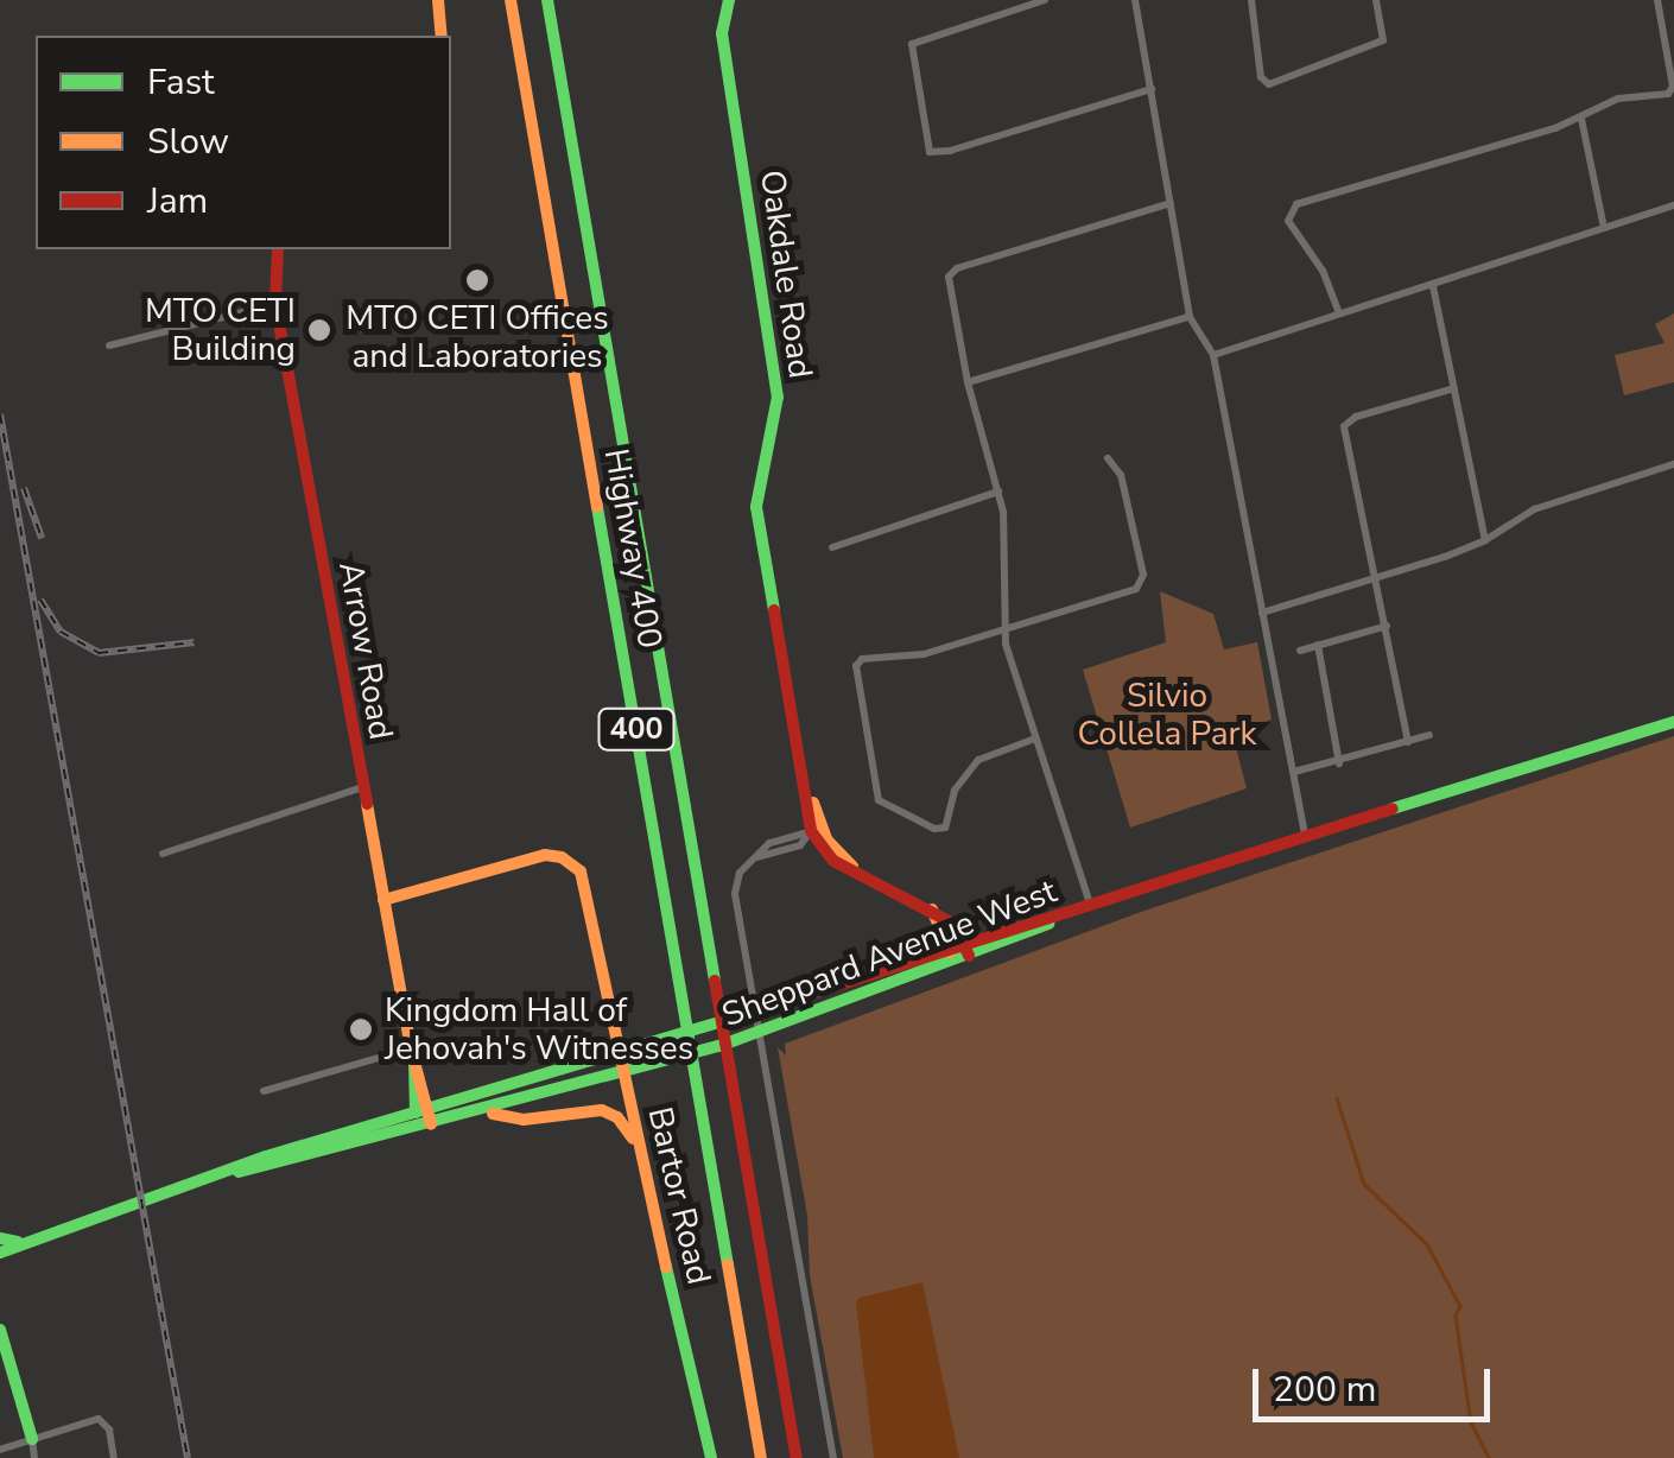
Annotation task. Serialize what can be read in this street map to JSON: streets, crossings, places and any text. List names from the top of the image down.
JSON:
{
  "streets": {
    "main road": [
      "Oakdale Road",
      "Highway 400",
      "Arrow Road",
      "400",
      "Sheppard Avenue West",
      "Bartor Road"
    ]
  },
  "crossings": [
    ["Arrow Road", "Sheppard Avenue West"],
    ["Arrow Road", "Bartor Road"]
  ],
  "parks": ["Silvio Collela Park"],
  "places": ["MTO CETI Offices and Laboratories", "MTO CETI Building", "Kingdom Hall of Jehovah's Witnesses"],
  "legend": ["Fast", "Slow", "Jam"],
  "scale_bar": "200 m"
}
